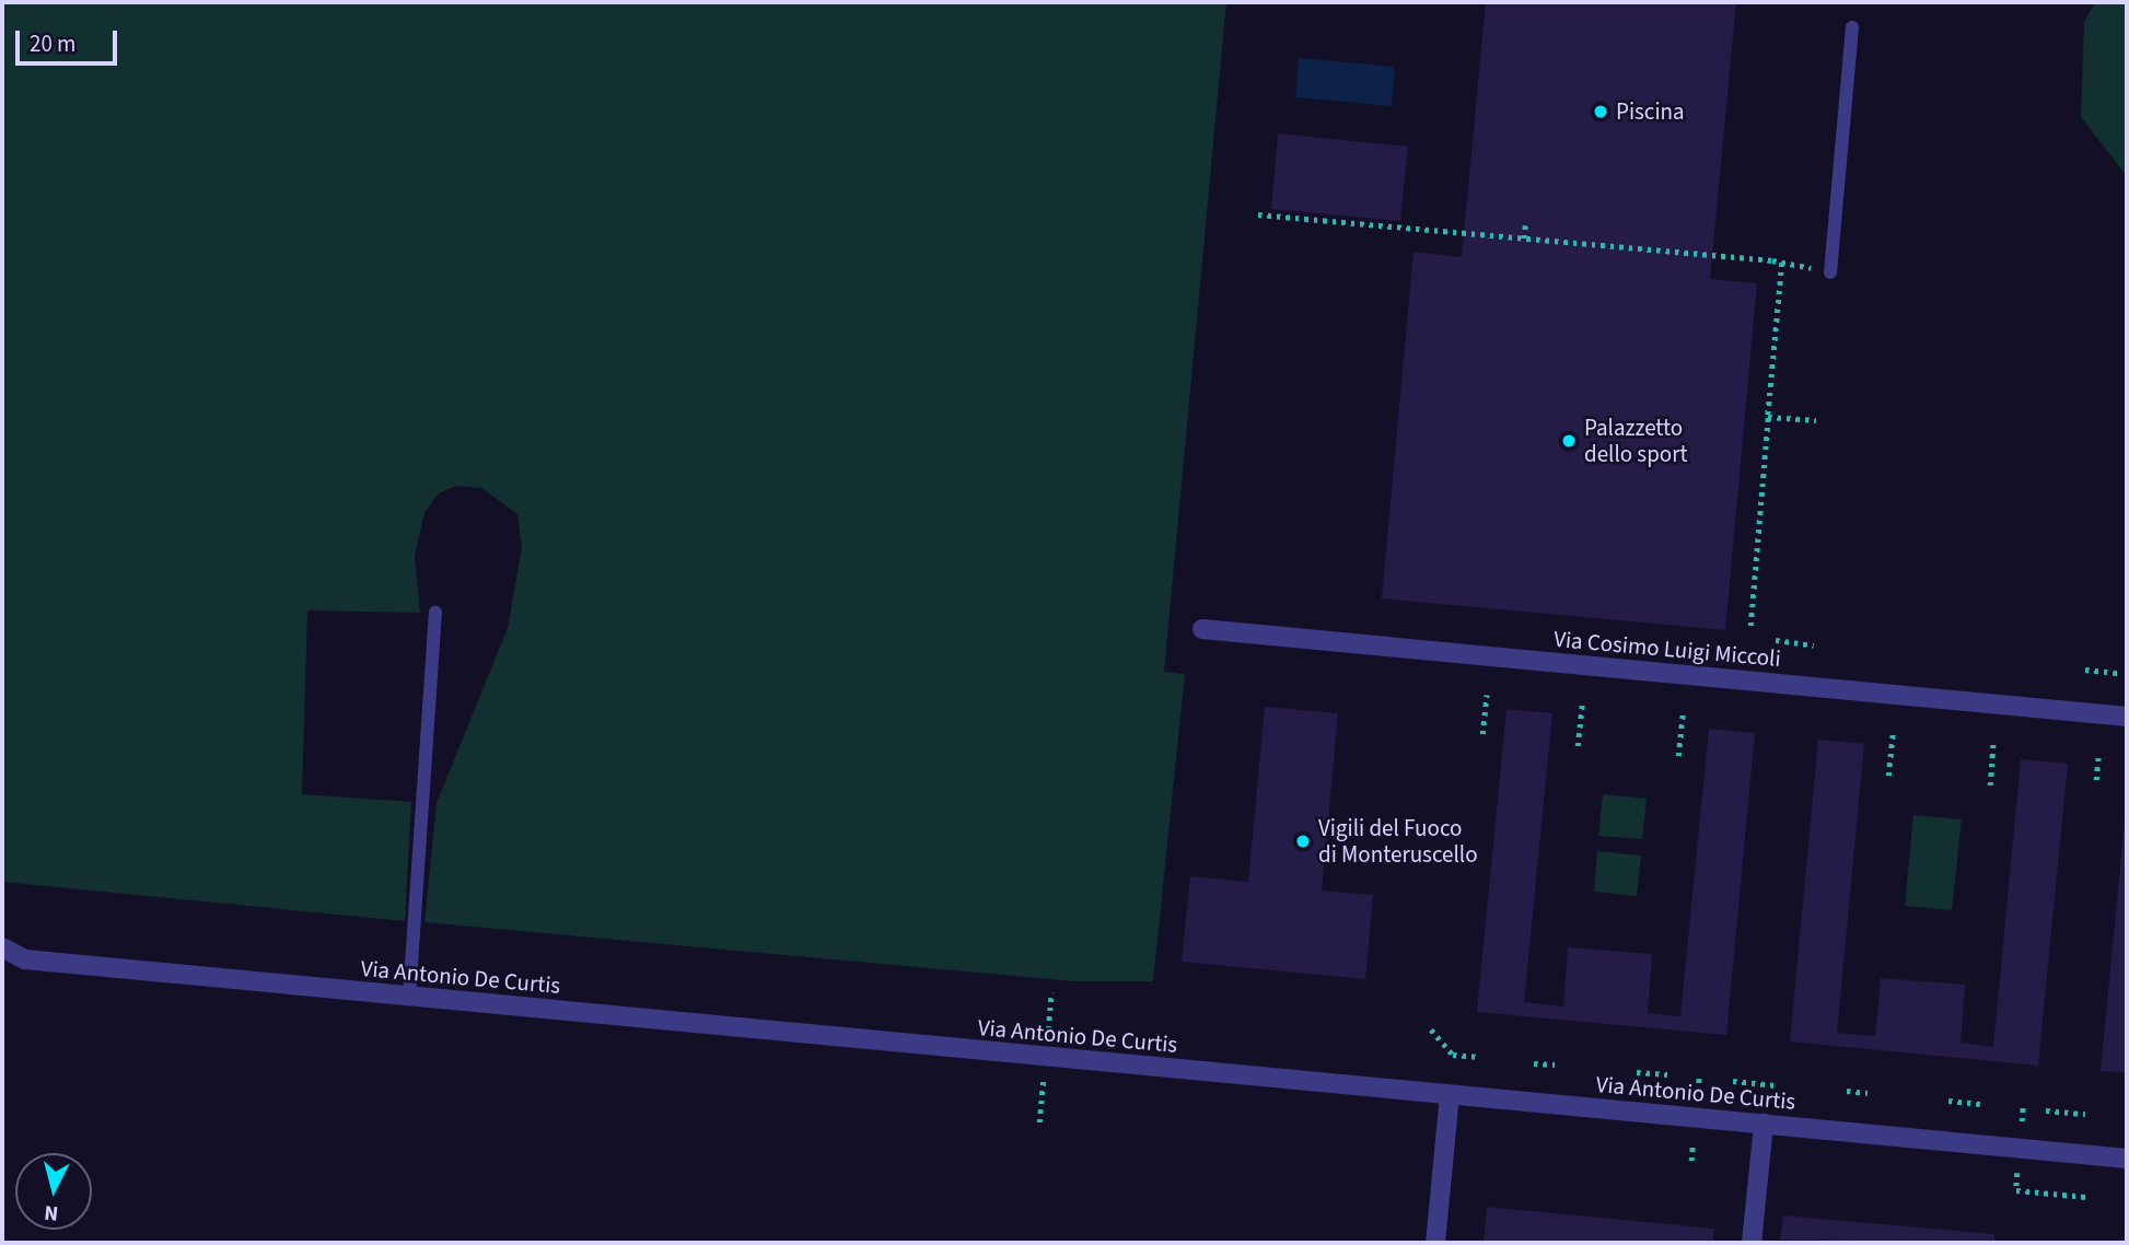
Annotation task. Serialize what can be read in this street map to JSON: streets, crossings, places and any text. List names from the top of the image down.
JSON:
{
  "streets": {
    "street": ["Via Cosimo Luigi Miccoli", "Via Antonio De Curtis"]
  },
  "places": ["Piscina", "Palazzetto dello sport", "Vigili del Fuoco di Monteruscello"],
  "scale_bar": "20 m",
  "north": "bottom"
}
